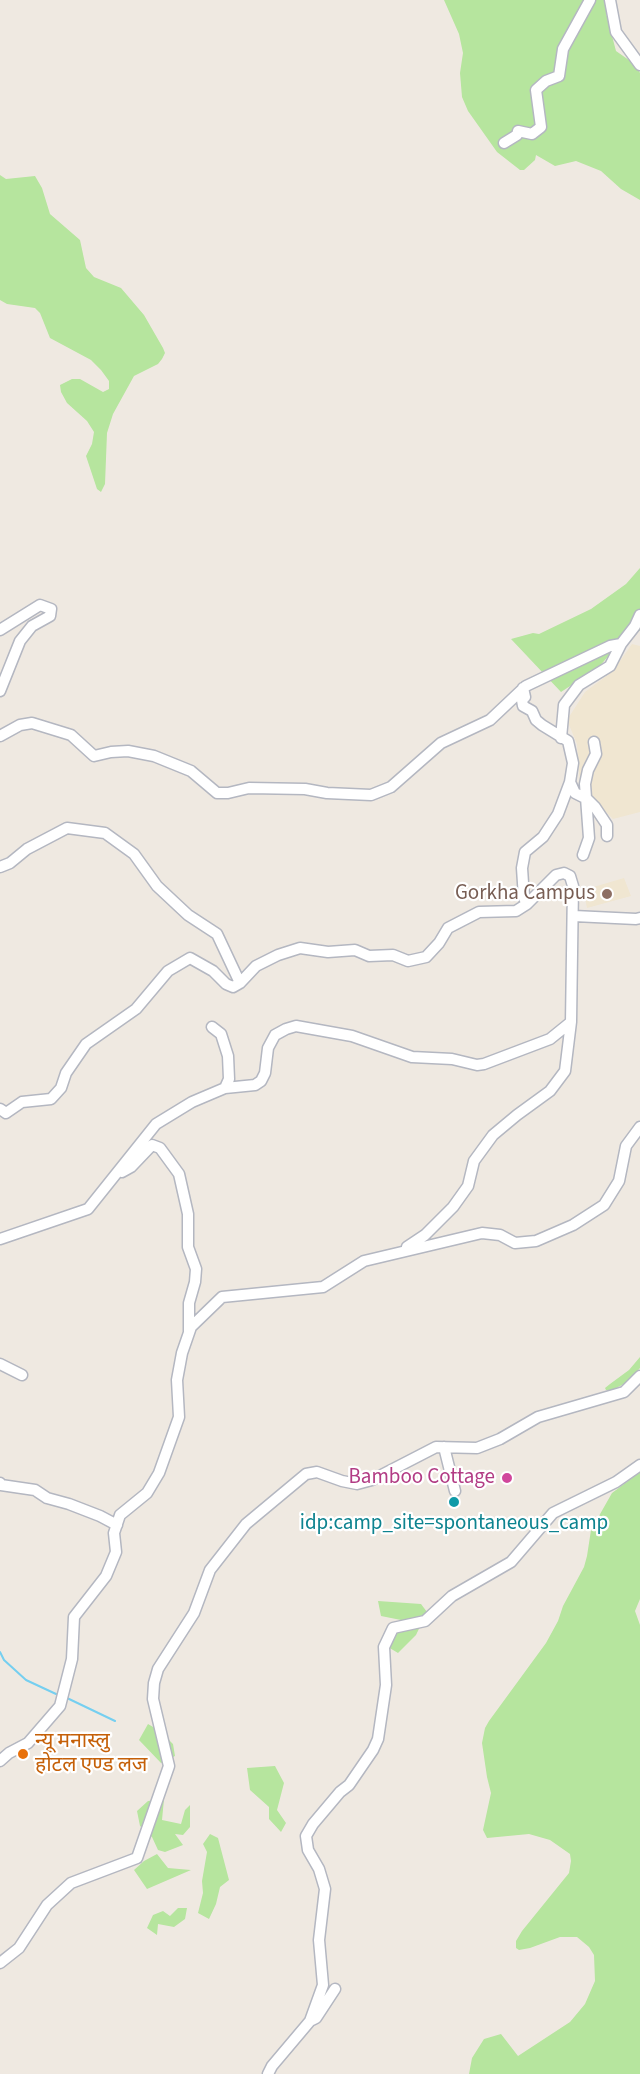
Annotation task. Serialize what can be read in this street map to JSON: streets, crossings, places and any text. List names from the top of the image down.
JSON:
{
  "places": [
    "Gorkha Campus",
    "Bamboo Cottage",
    "idp:camp_site=spontaneous_camp",
    "न्यू मनास्लु होटल एण्ड लज"
  ]
}
